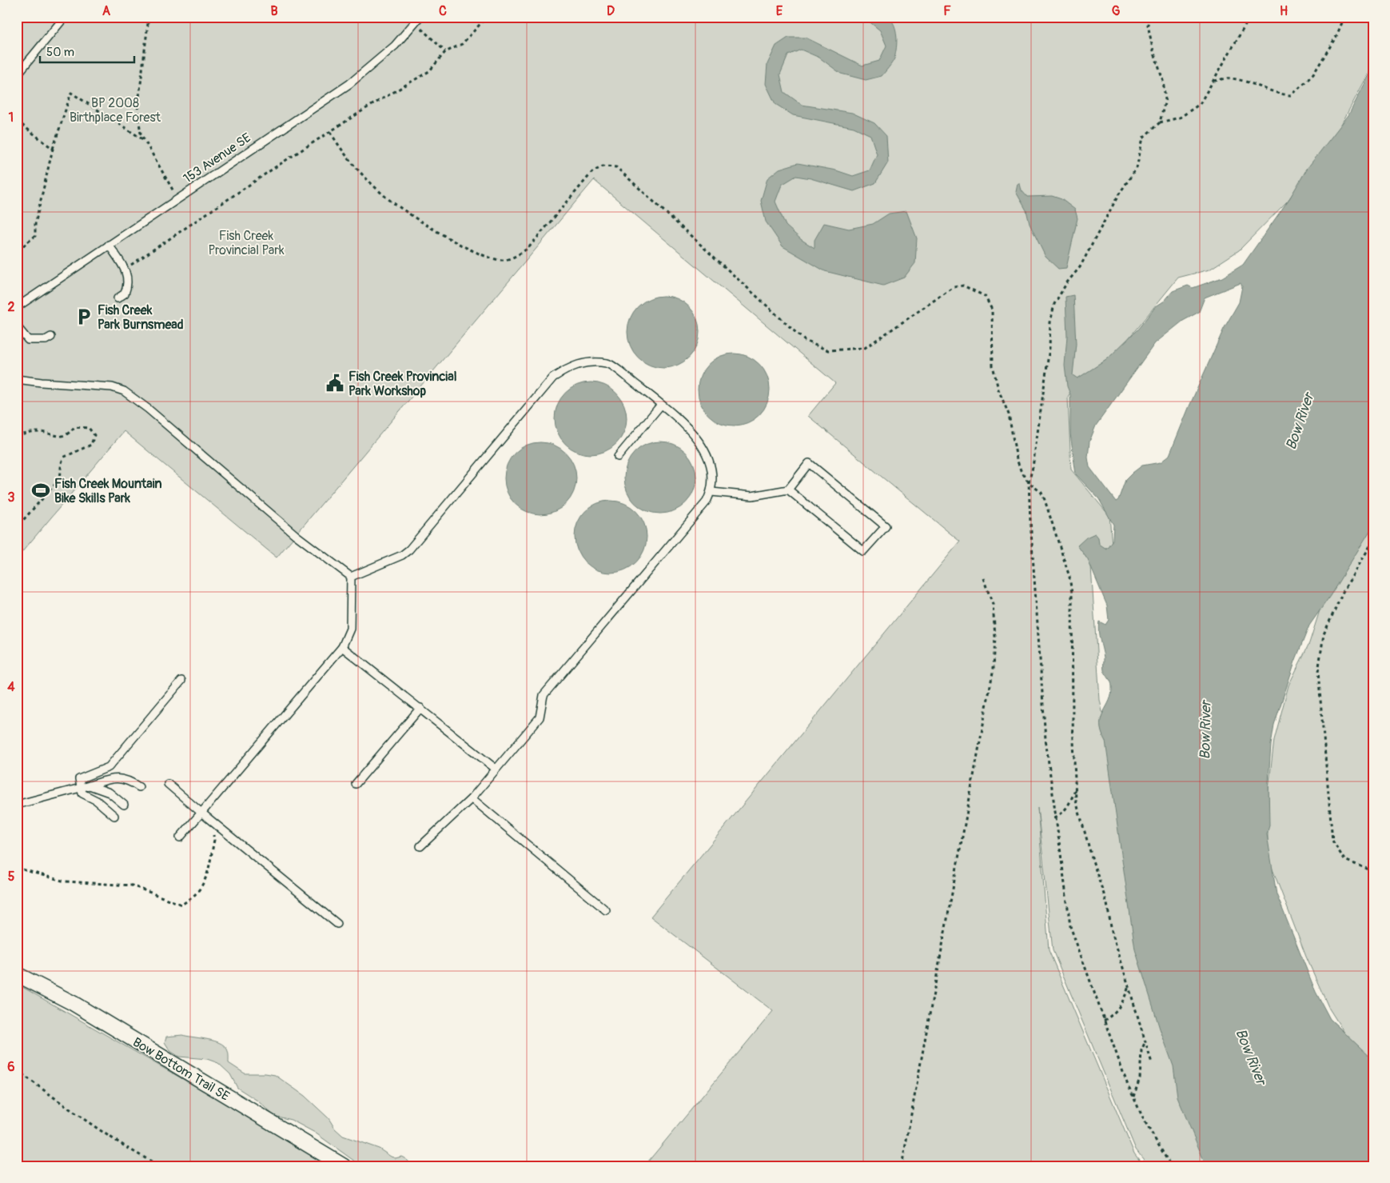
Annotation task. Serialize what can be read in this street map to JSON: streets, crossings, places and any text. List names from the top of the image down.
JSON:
{
  "streets": {
    "street": ["Bow Bottom Trail SE"],
    "lane": ["153 Avenue SE"]
  },
  "water": ["Bow River"],
  "parks": ["BP 2008 Birthplace Forest", "Fish Creek Provincial Park"],
  "places": {
    "parking": ["Fish Creek Park Burnsmead"],
    "public building": ["Fish Creek Provincial Park Workshop"],
    "sports": ["Fish Creek Mountain Bike Skills Park"]
  },
  "scale_bar": "50 m",
  "grid": {
    "columns": [
      "A",
      "B",
      "C",
      "D",
      "E",
      "F",
      "G",
      "H"
    ],
    "rows": [
      "1",
      "2",
      "3",
      "4",
      "5",
      "6"
    ]
  }
}
